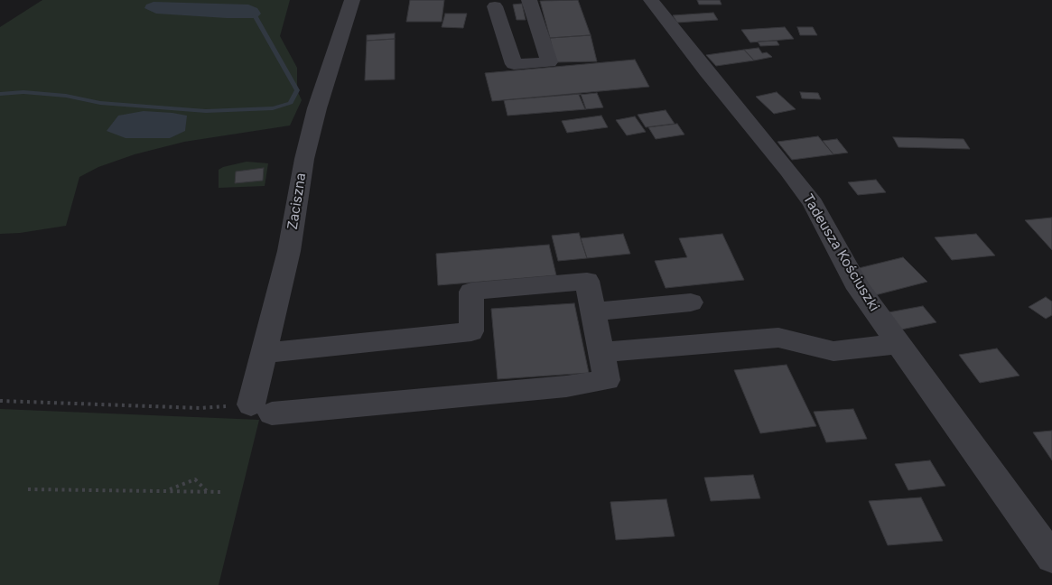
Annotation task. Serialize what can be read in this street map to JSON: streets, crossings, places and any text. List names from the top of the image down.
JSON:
{
  "streets": {
    "street": ["Zaciszna", "Tadeusza Kościuszki"]
  }
}
